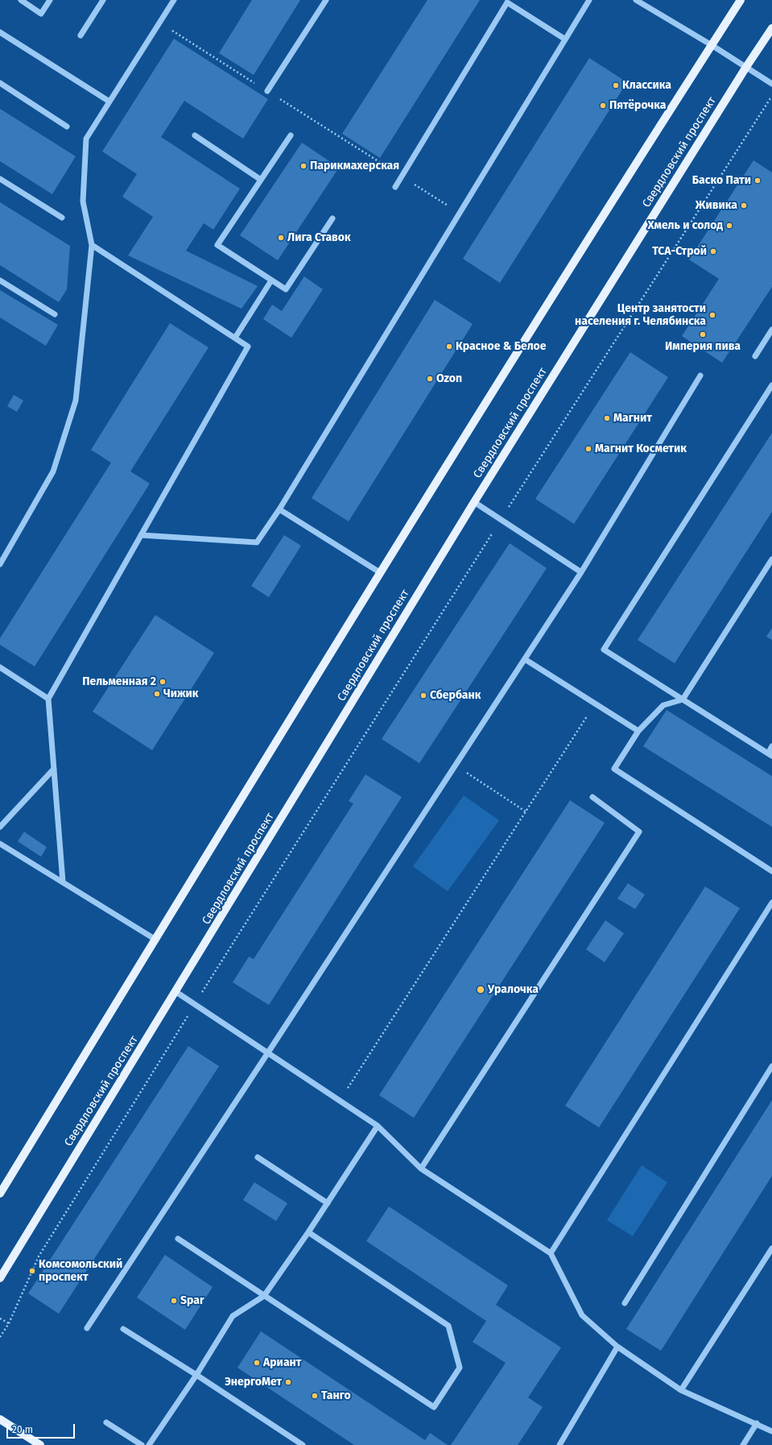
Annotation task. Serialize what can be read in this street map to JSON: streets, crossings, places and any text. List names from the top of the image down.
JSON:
{
  "streets": {
    "main road": ["Свердловский проспект"]
  },
  "places": [
    "Классика",
    "Пятёрочка",
    "Парикмахерская",
    "Баско Пати",
    "Живика",
    "Хмель и солод",
    "Лига Ставок",
    "ТСА-Строй",
    "Центр занятости населения г. Челябинска",
    "Империя пива",
    "Красное & Белое",
    "Ozon",
    "Магнит",
    "Магнит Косметик",
    "Пельменная 2",
    "Чижик",
    "Сбербанк",
    "Уралочка",
    "Комсомольский проспект",
    "Spar",
    "Ариант",
    "ЭнергоMет",
    "Танго"
  ],
  "scale_bar": "20 m"
}
